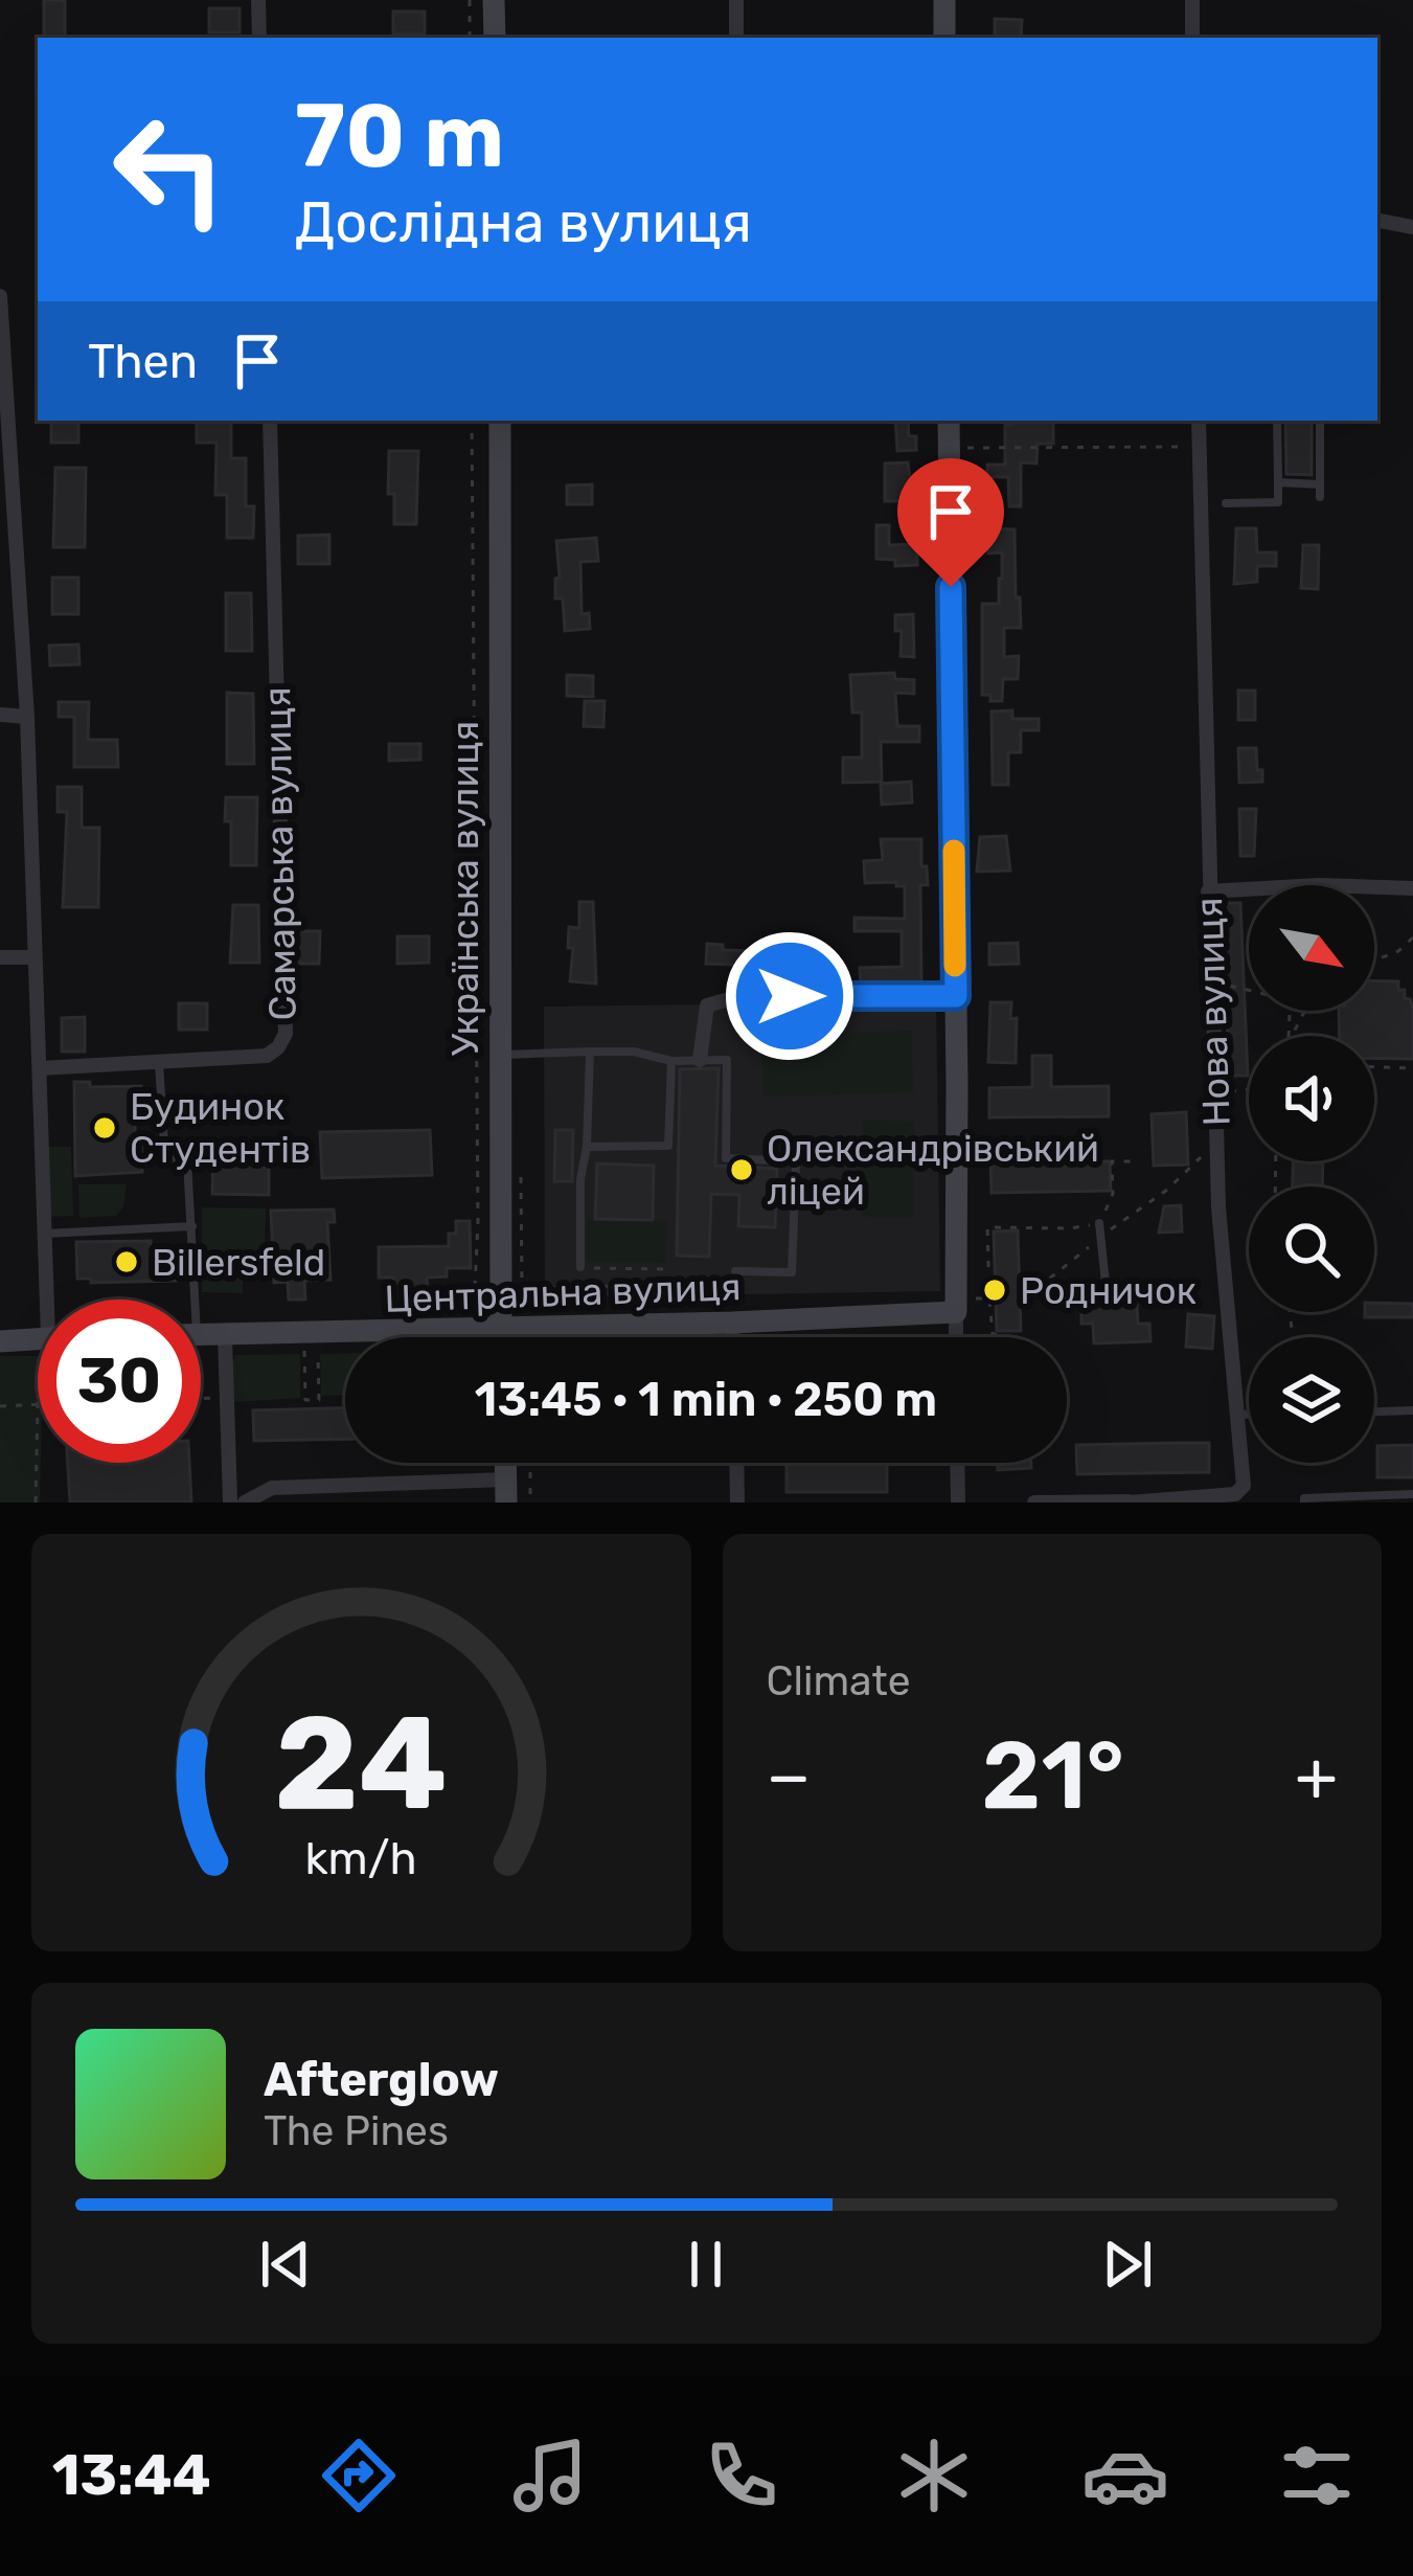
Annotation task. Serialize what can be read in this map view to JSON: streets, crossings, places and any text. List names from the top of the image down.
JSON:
{
  "streets": {
    "street": [
      "Самарська вулиця",
      "Українська вулиця",
      "Нова вулиця",
      "Центральна вулиця"
    ]
  },
  "crossings": [
    ["Українська вулиця", "Центральна вулиця"]
  ],
  "places": [
    "Будинок Студентів",
    "Олександрівський ліцей",
    "Billersfeld",
    "Родничок"
  ],
  "north": "bottom right",
  "page": {
    "turn": ["70 m", "Дослідна вулиця"],
    "then": "Then",
    "limit": "30",
    "trip": "13:45 · 1 min · 250 m",
    "tile": "Climate",
    "heat": ["−", "21°", "+"],
    "song": ["Afterglow", "The Pines"],
    "tabs": "13:44",
    "gauge": ["24", "km/h"]
  }
}
